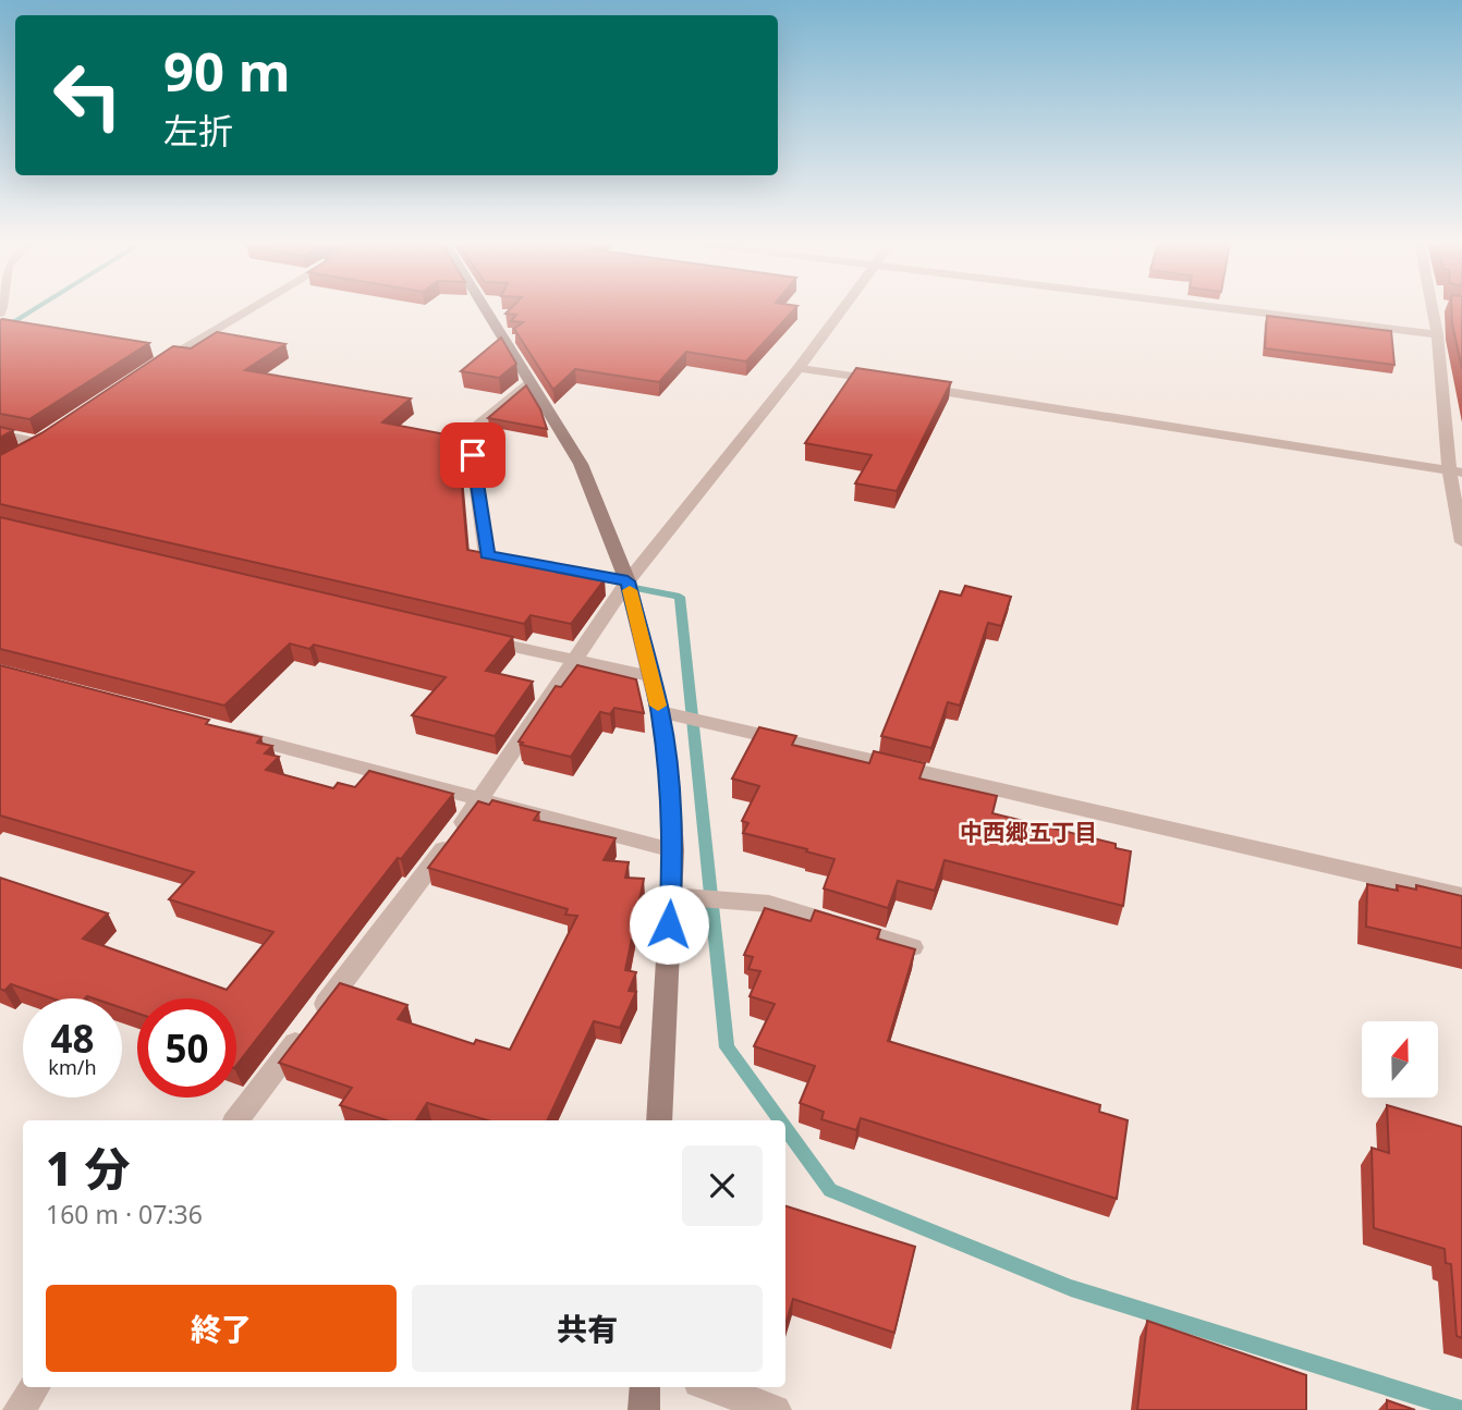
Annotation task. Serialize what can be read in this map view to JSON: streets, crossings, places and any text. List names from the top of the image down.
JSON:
{
  "districts": ["中西郷五丁目"],
  "north": "top",
  "page": {
    "turn": ["90 m", "左折"],
    "speed": "48 km/h",
    "limit": "50",
    "heading": ["1 分", "160 m · 07:36"],
    "buttons": ["終了", "共有"]
  }
}
